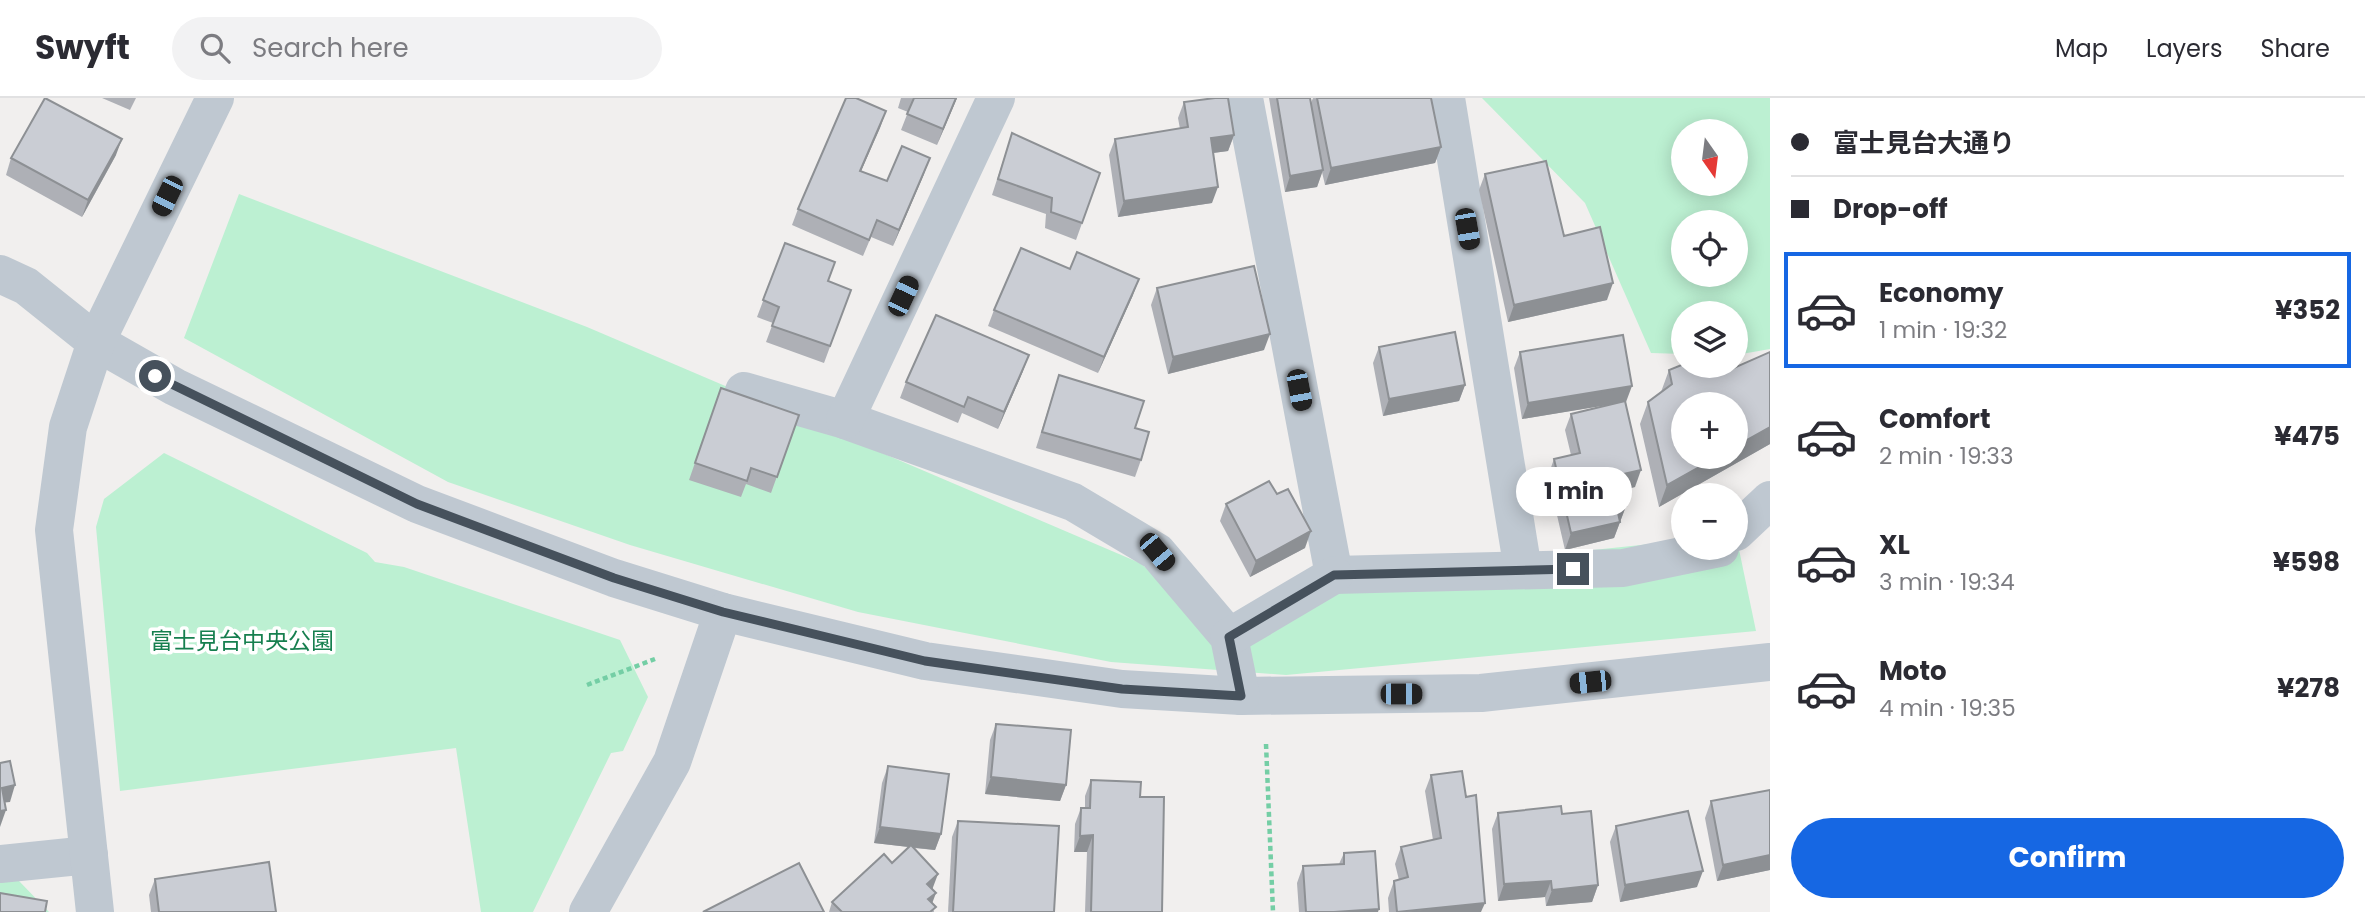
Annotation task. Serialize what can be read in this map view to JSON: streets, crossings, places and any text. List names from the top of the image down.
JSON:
{
  "parks": ["富士見台中央公園"],
  "north": "bottom",
  "page": {
    "header": "Swyft",
    "search": "Search here",
    "nav": ["Map", "Layers", "Share"],
    "banner": ["富士見台大通り", "Drop-off"],
    "map_buttons": ["+", "−"],
    "list": [
      {
        "name": "Economy",
        "note": "1 min · 19:32",
        "value": "¥352"
      },
      {
        "name": "Comfort",
        "note": "2 min · 19:33",
        "value": "¥475"
      },
      {
        "name": "XL",
        "note": "3 min · 19:34",
        "value": "¥598"
      },
      {
        "name": "Moto",
        "note": "4 min · 19:35",
        "value": "¥278"
      }
    ],
    "bubble": "1 min",
    "buttons": "Confirm"
  }
}
